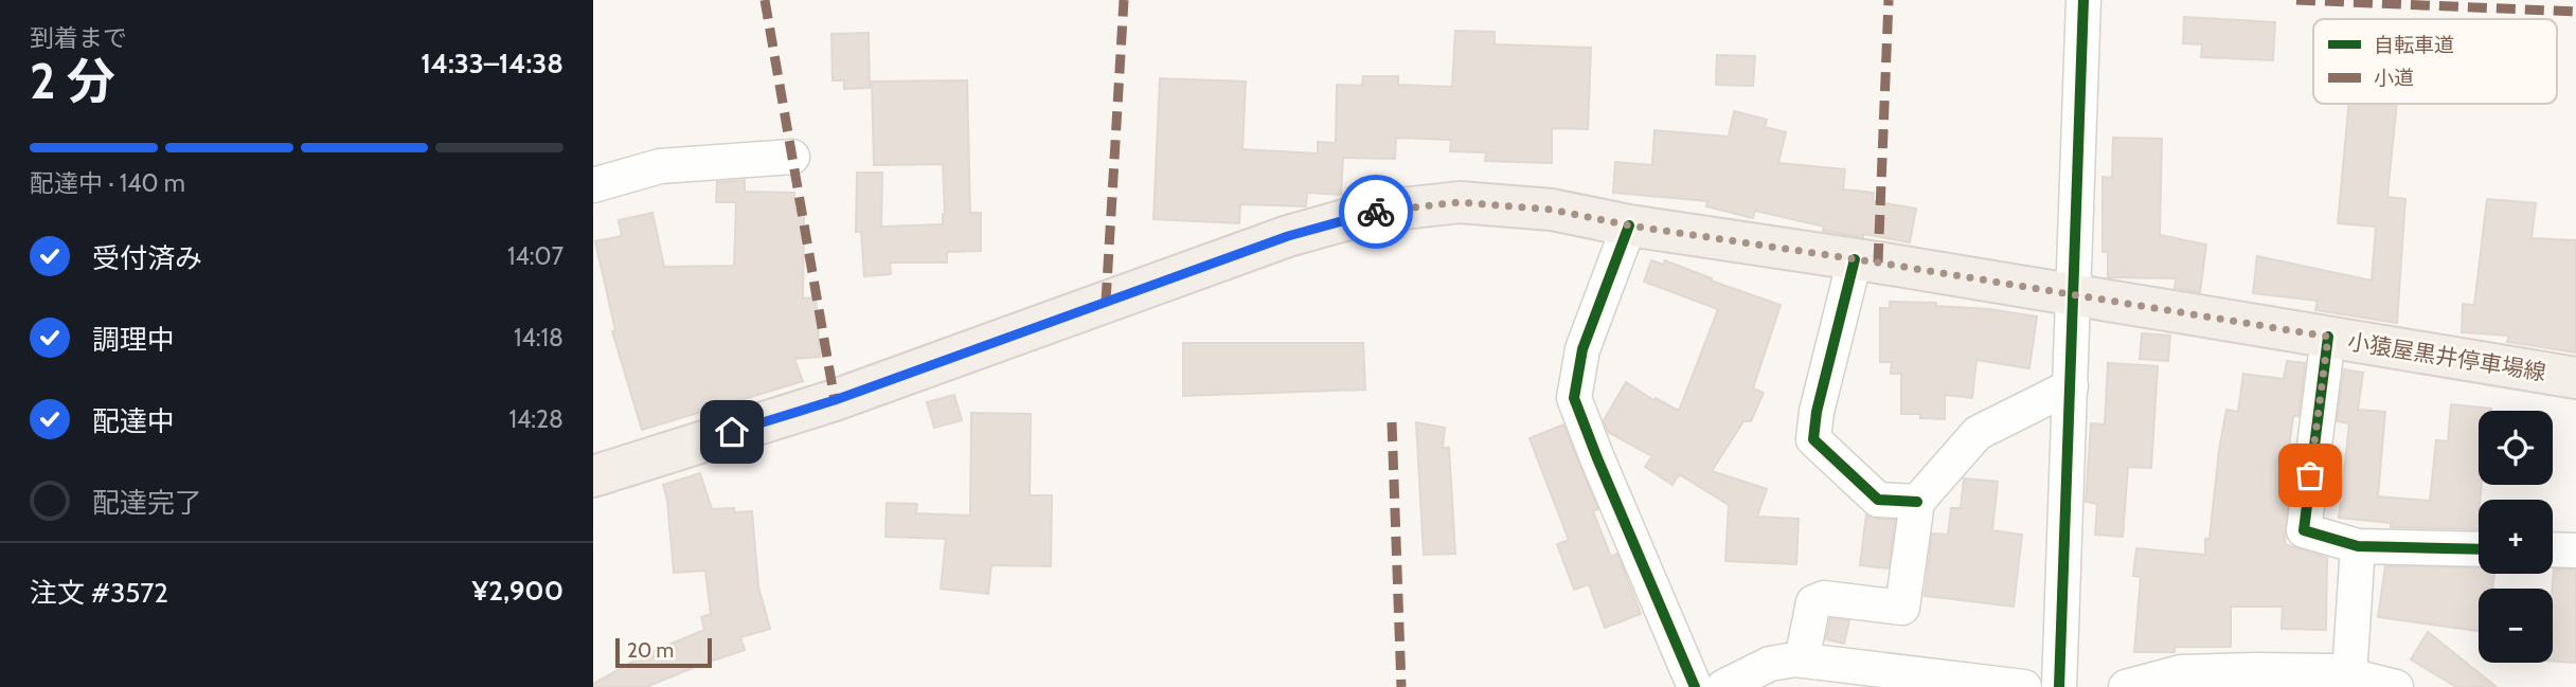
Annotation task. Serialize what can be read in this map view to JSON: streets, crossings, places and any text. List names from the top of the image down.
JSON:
{
  "streets": {
    "main road": ["小猿屋黒井停車場線"]
  },
  "legend": ["自転車道", "小道"],
  "scale_bar": "20 m",
  "page": {
    "heading": ["2 分", "到着まで", "14:33–14:38"],
    "panel": ["注文 #3572", "¥2,900"],
    "bar": "配達中 · 140 m",
    "list": [
      ["受付済み", "14:07"],
      ["調理中", "14:18"],
      ["配達中", "14:28"],
      "配達完了"
    ],
    "map_buttons": ["+", "−"],
    "scale": "20 m"
  }
}
